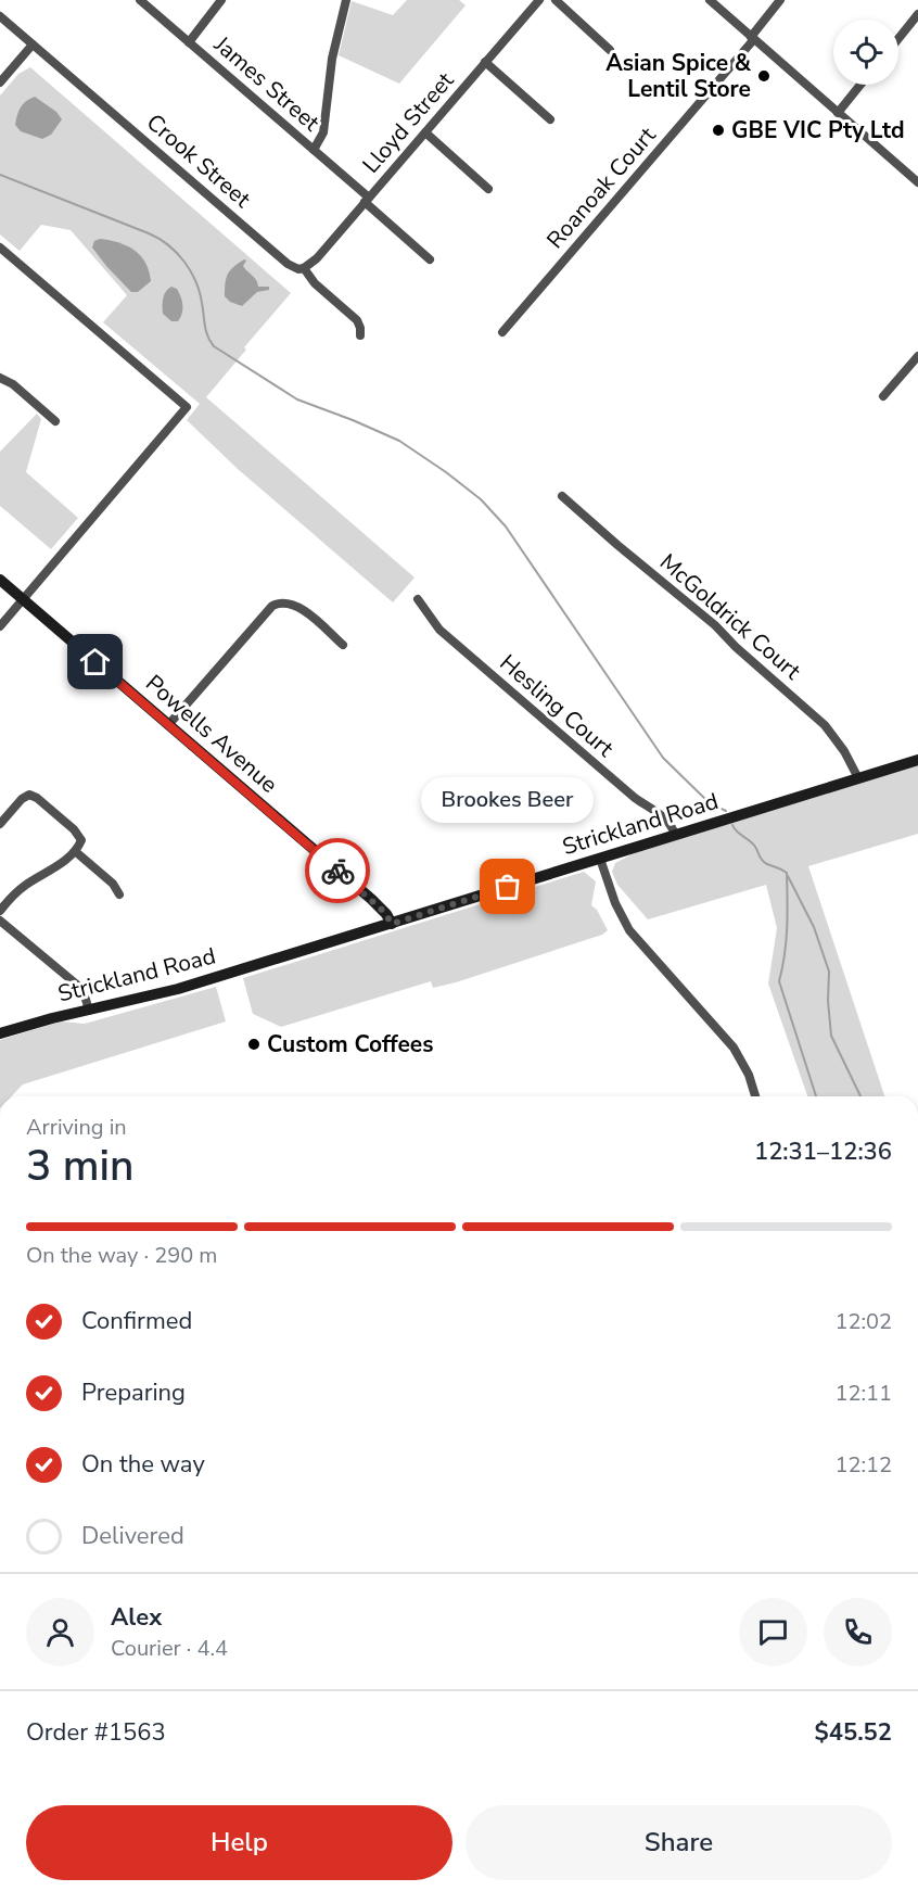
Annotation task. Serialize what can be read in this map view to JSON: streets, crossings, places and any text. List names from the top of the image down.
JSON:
{
  "streets": {
    "main road": ["Powells Avenue", "Strickland Road"],
    "street": [
      "James Street",
      "Lloyd Street",
      "Crook Street",
      "Roanoak Court",
      "McGoldrick Court",
      "Hesling Court"
    ]
  },
  "crossings": [
    ["James Street", "Lloyd Street"],
    ["Lloyd Street", "Crook Street"],
    ["McGoldrick Court", "Strickland Road"],
    ["Hesling Court", "Strickland Road"],
    ["Powells Avenue", "Strickland Road"]
  ],
  "places": [
    "Asian Spice & Lentil Store",
    "GBE VIC Pty Ltd",
    "Brookes Beer",
    "Custom Coffees"
  ],
  "page": {
    "bubble": "Brookes Beer",
    "heading": ["3 min", "Arriving in", "12:31–12:36"],
    "panel": [
      "Alex",
      "Courier · 4.4",
      "Order #1563",
      "$45.52"
    ],
    "bar": "On the way · 290 m",
    "list": [
      ["Confirmed", "12:02"],
      ["Preparing", "12:11"],
      ["On the way", "12:12"],
      "Delivered"
    ],
    "buttons": ["Help", "Share"]
  }
}
